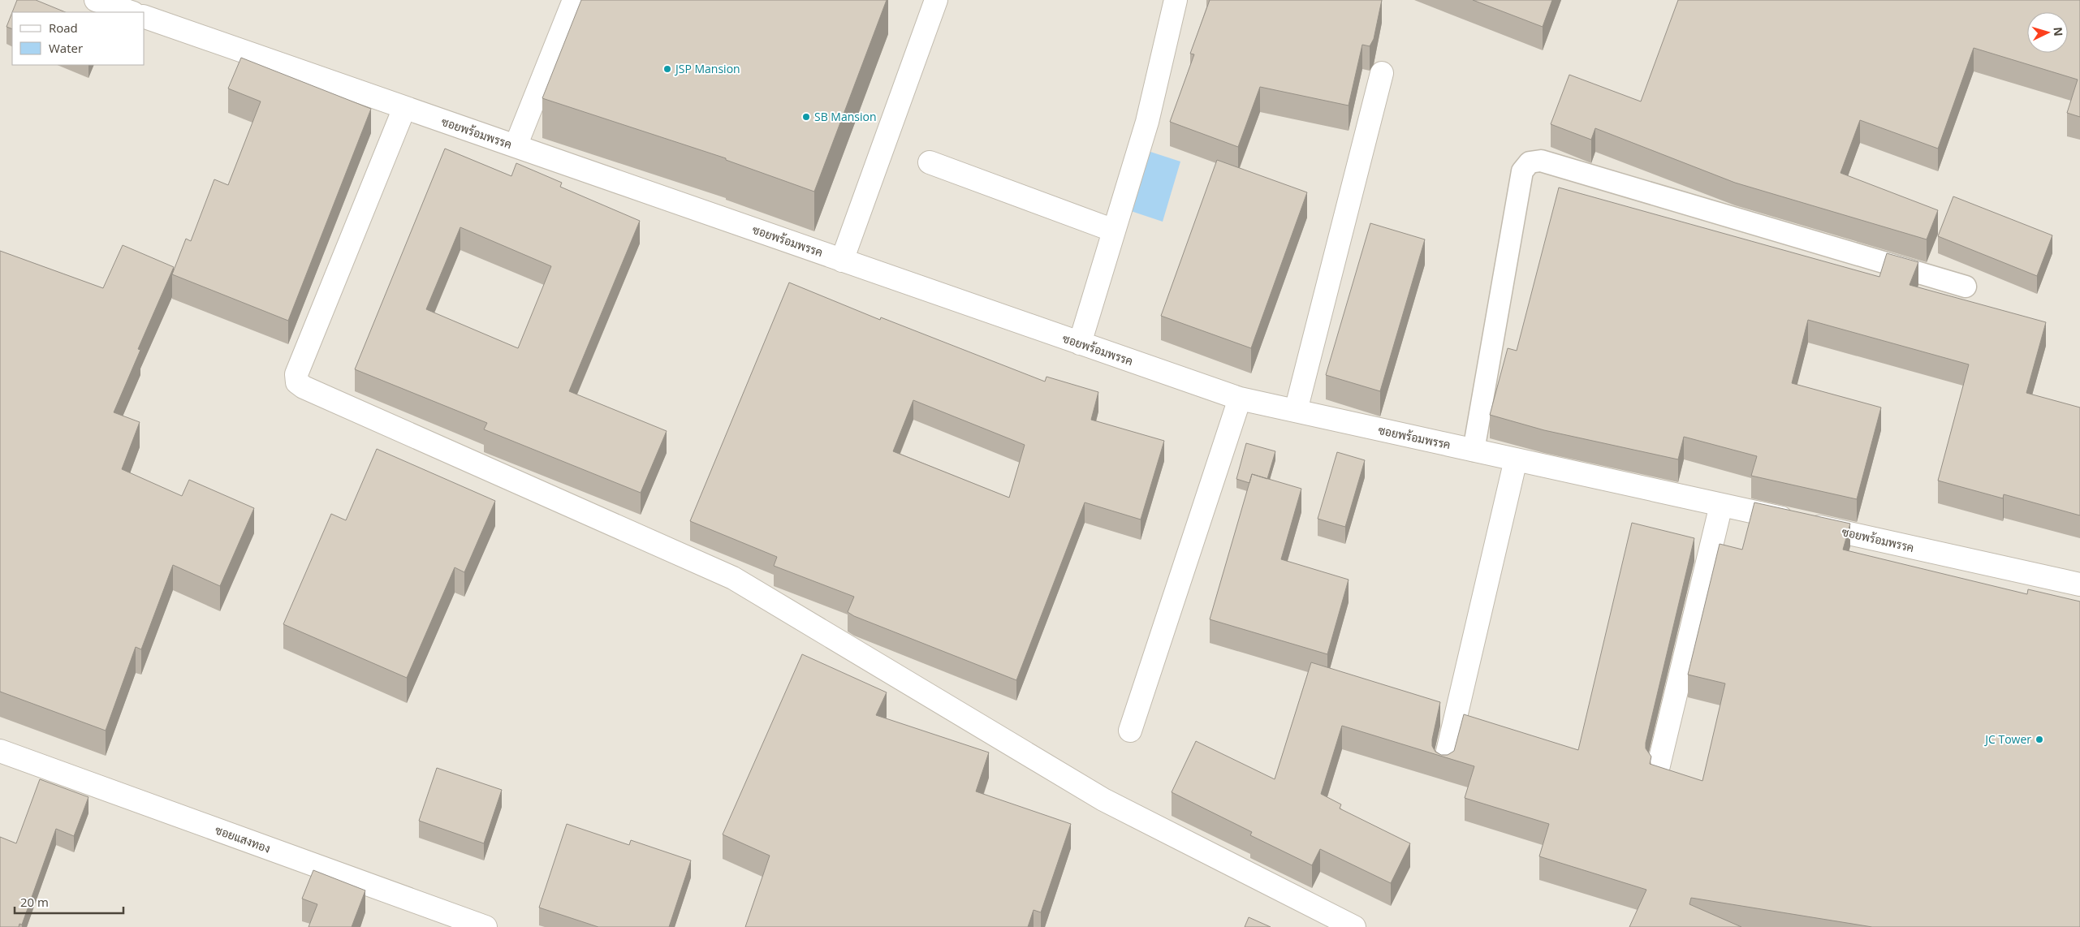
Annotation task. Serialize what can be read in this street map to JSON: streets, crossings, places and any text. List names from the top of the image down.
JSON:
{
  "streets": {
    "street": ["ซอยพร้อมพรรค", "ซอยแสงทอง"]
  },
  "places": ["JSP Mansion", "SB Mansion", "JC Tower"],
  "legend": ["Road", "Water"],
  "scale_bar": "20 m",
  "north": "right"
}
